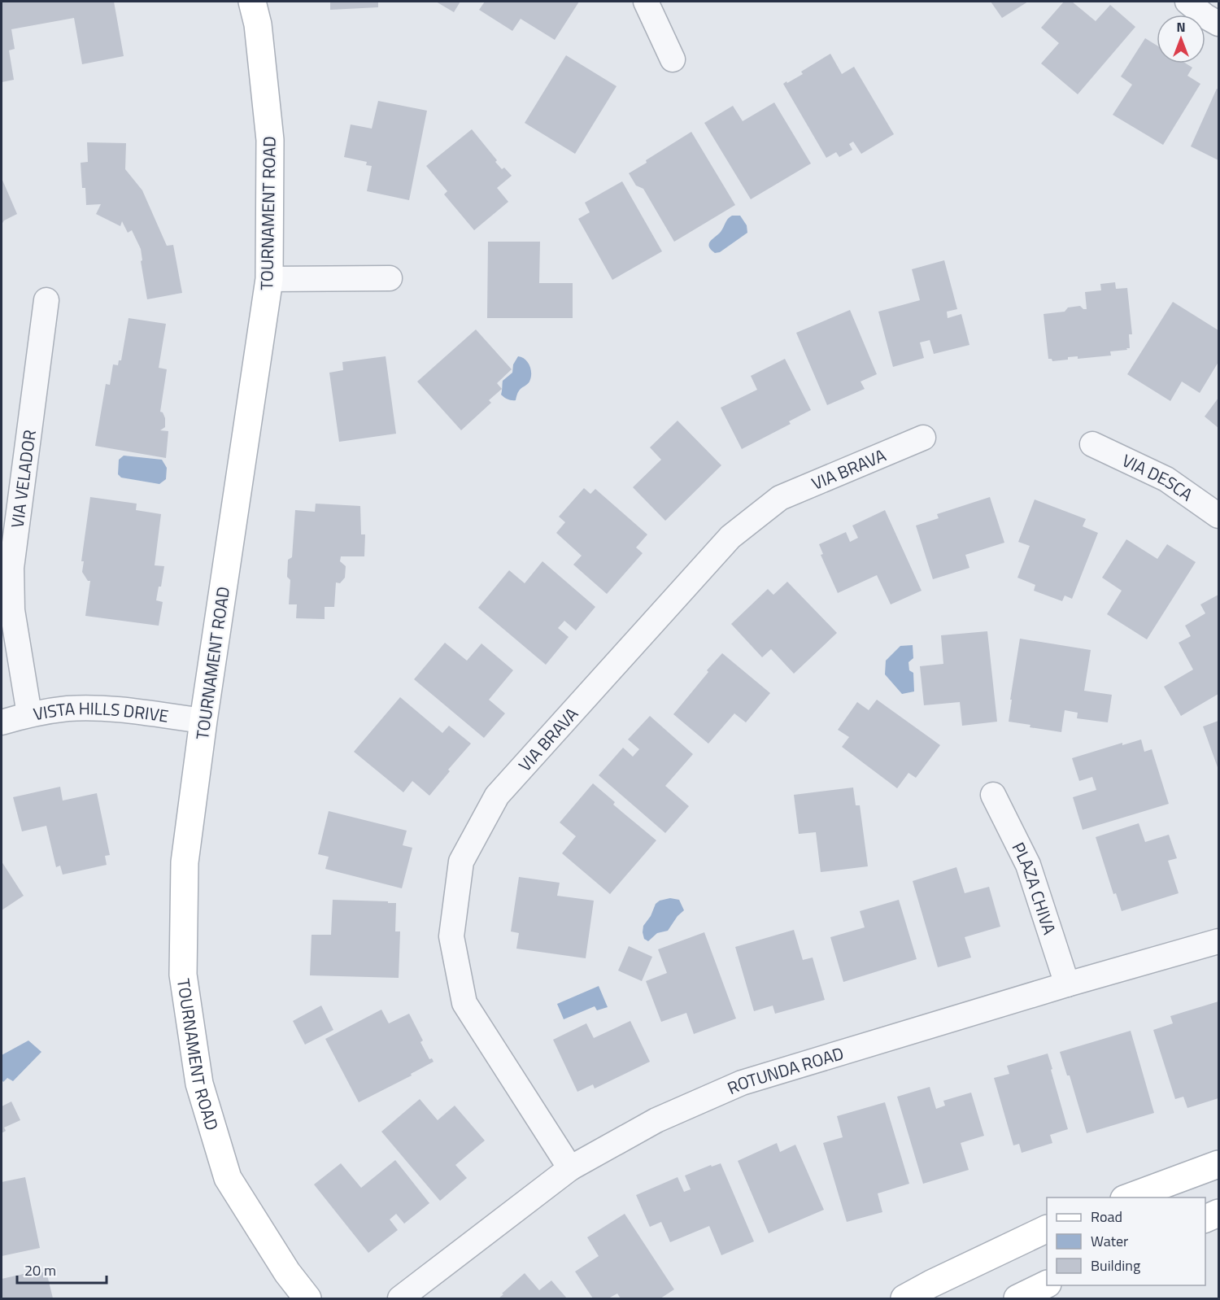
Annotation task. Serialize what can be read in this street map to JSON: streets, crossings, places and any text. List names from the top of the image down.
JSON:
{
  "streets": {
    "street": [
      "TOURNAMENT ROAD",
      "VIA BRAVA",
      "VIA VELADOR",
      "VIA DESCA",
      "VISTA HILLS DRIVE",
      "PLAZA CHIVA",
      "ROTUNDA ROAD"
    ]
  },
  "crossings": [
    ["TOURNAMENT ROAD", "VISTA HILLS DRIVE"],
    ["VIA BRAVA", "ROTUNDA ROAD"],
    ["VIA VELADOR", "VISTA HILLS DRIVE"],
    ["PLAZA CHIVA", "ROTUNDA ROAD"]
  ],
  "legend": ["Road", "Water", "Building"],
  "scale_bar": "20 m",
  "north": "top"
}
